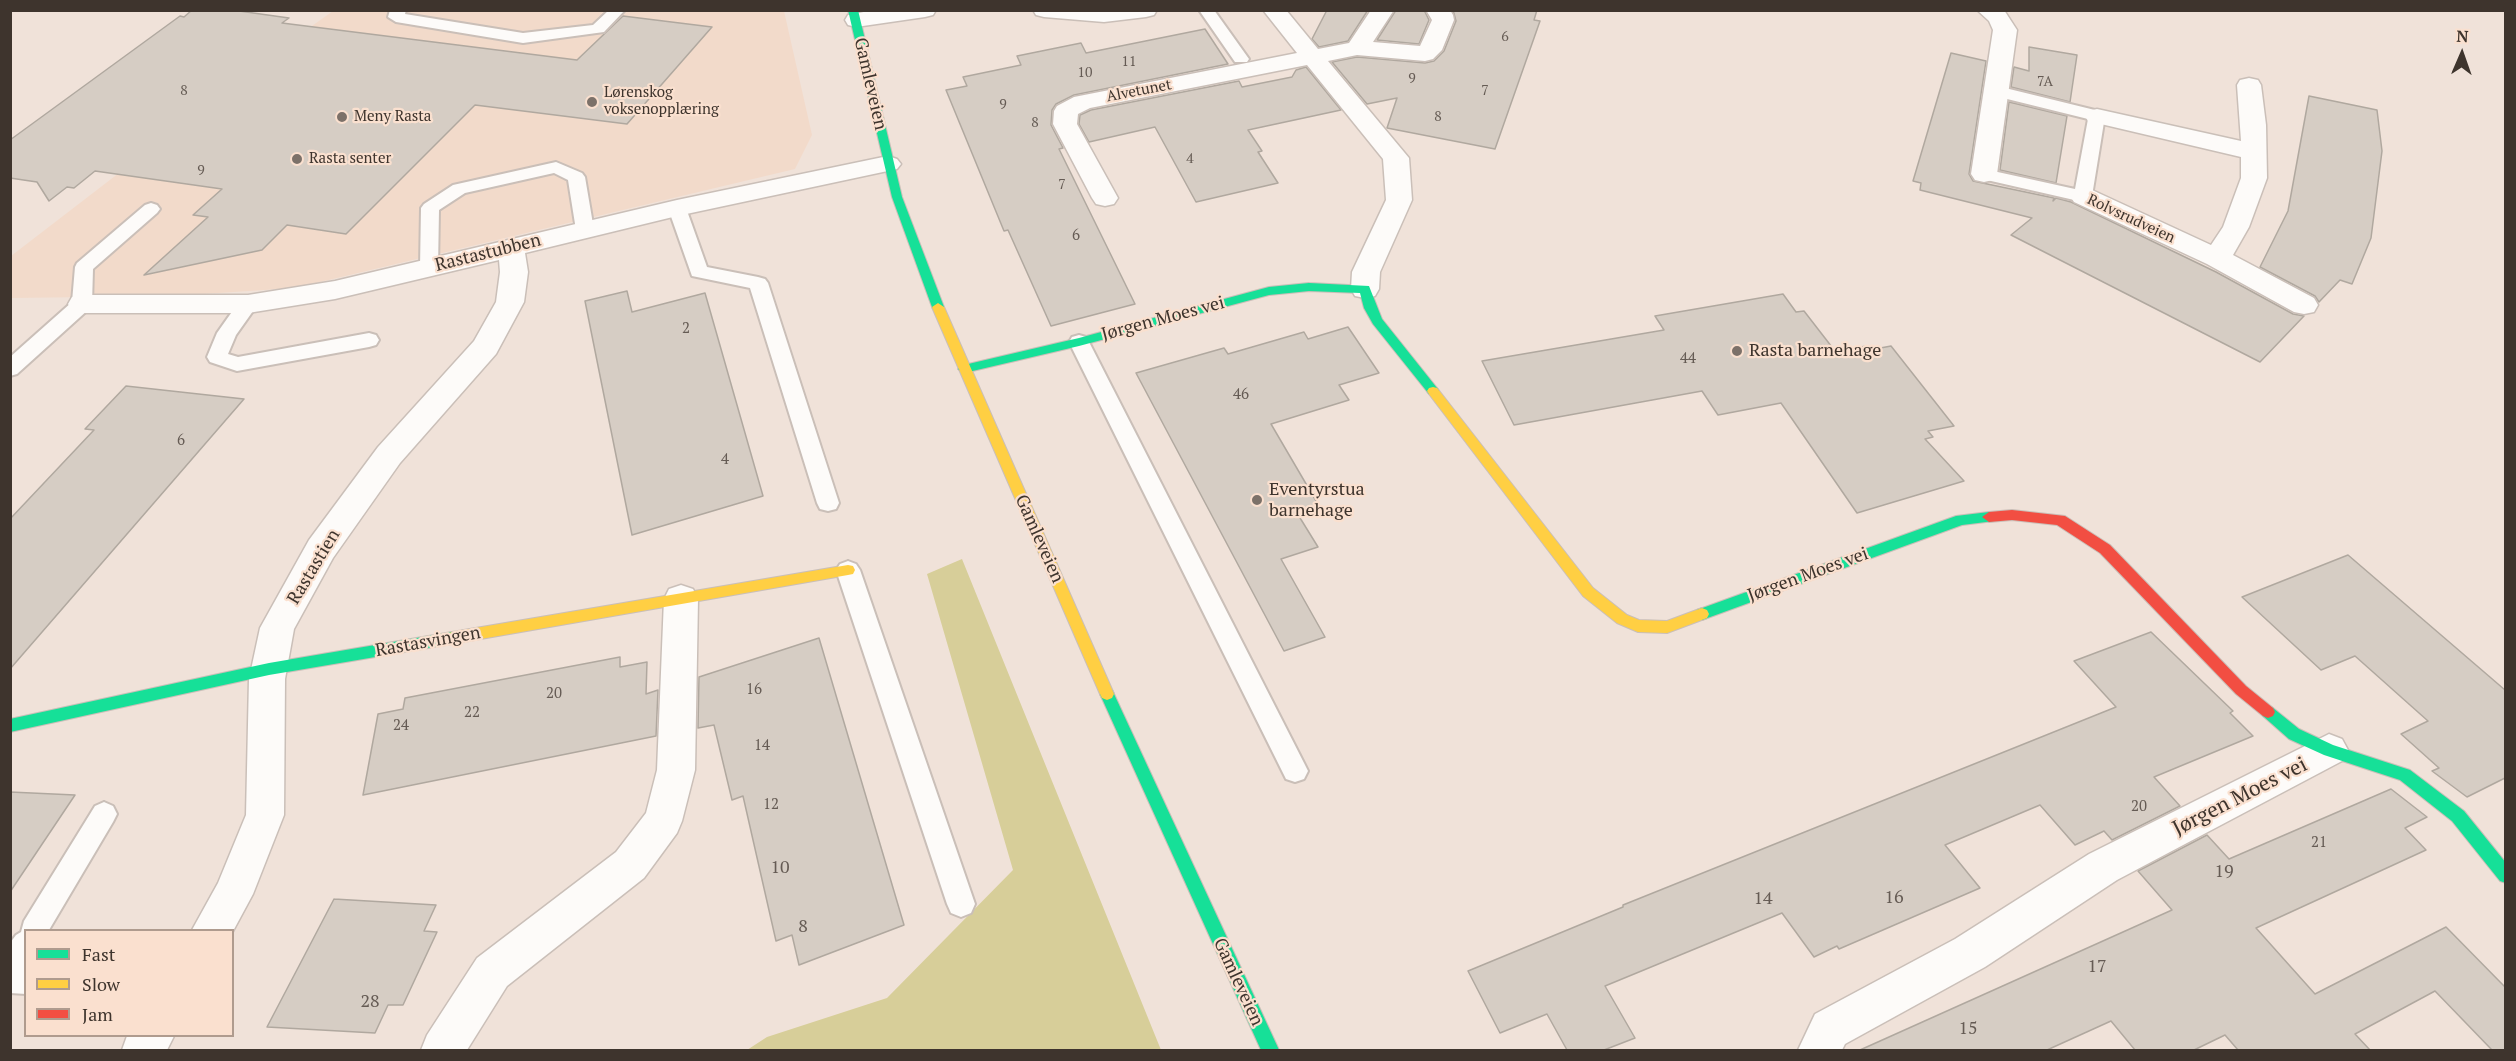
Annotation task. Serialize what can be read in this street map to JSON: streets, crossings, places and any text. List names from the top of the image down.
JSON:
{
  "streets": {
    "street": [
      "Gamleveien",
      "Alvetunet",
      "Rolvsrudveien",
      "Rastastubben",
      "Jørgen Moes vei",
      "Rastastien",
      "Rastasvingen"
    ]
  },
  "crossings": [
    ["Gamleveien", "Rastastubben"],
    ["Gamleveien", "Jørgen Moes vei"],
    ["Rastastubben", "Rastastien"],
    ["Rastastien", "Rastasvingen"]
  ],
  "places": [
    "Lørenskog voksenopplæring",
    "Meny Rasta",
    "Rasta senter",
    "Rasta barnehage",
    "Eventyrstua barnehage"
  ],
  "house_numbers": [
    "6",
    "11",
    "10",
    "9",
    "7A",
    "8",
    "7",
    "9",
    "8",
    "8",
    "4",
    "9",
    "7",
    "6",
    "2",
    "44",
    "46",
    "6",
    "4",
    "16",
    "20",
    "22",
    "24",
    "14",
    "12",
    "20",
    "21",
    "10",
    "19",
    "16",
    "14",
    "8",
    "17",
    "28",
    "15"
  ],
  "legend": ["Fast", "Slow", "Jam"],
  "north": "top"
}
